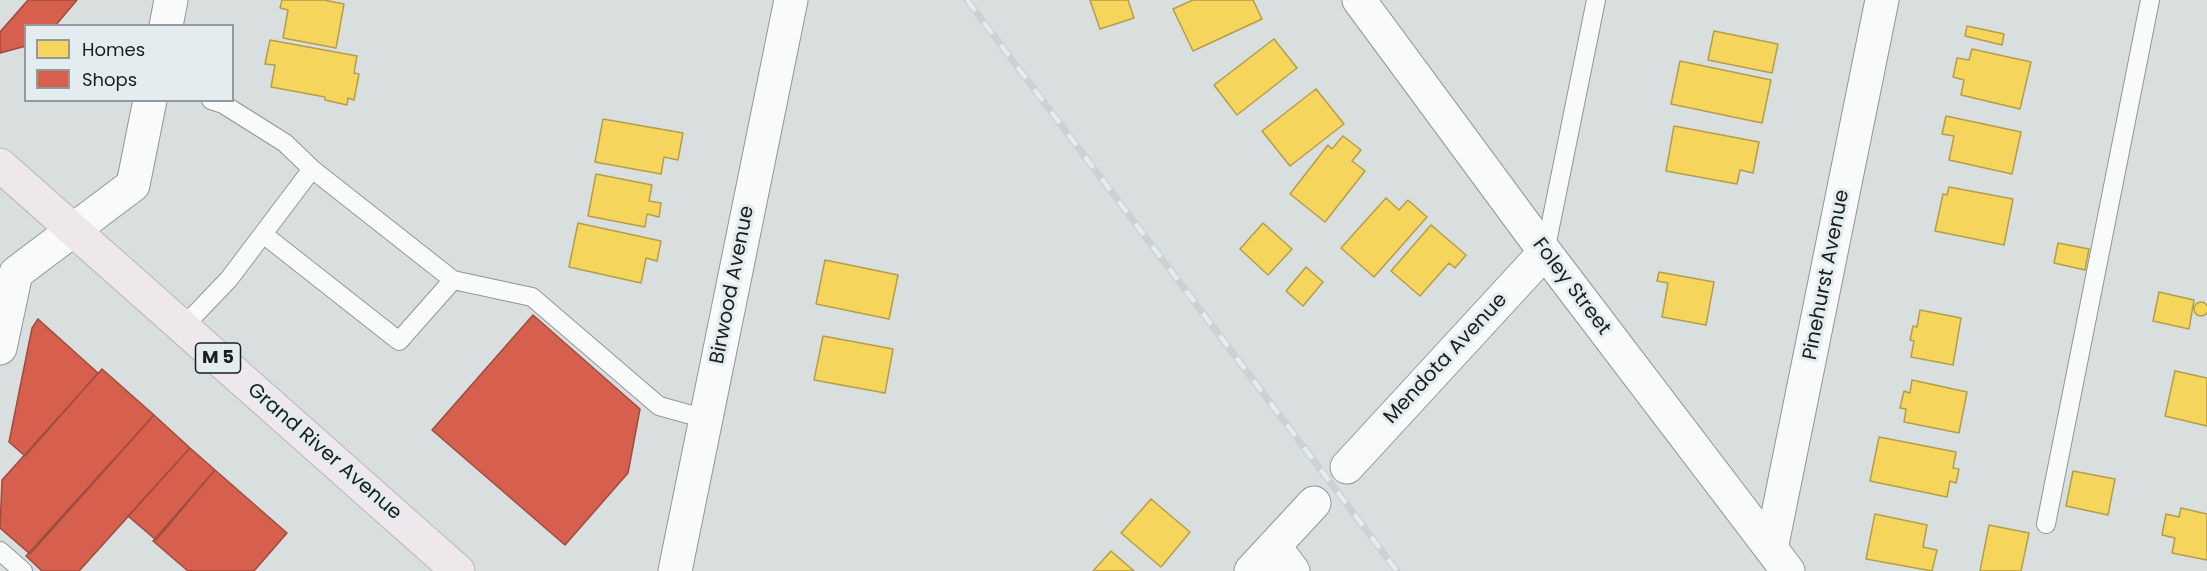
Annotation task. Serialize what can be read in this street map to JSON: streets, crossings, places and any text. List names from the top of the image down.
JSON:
{
  "streets": {
    "main road": ["M 5", "Grand River Avenue"],
    "street": [
      "Pinehurst Avenue",
      "Birwood Avenue",
      "Foley Street",
      "Mendota Avenue"
    ]
  },
  "crossings": [
    ["Pinehurst Avenue", "Foley Street"],
    ["Foley Street", "Mendota Avenue"]
  ],
  "legend": ["Homes", "Shops"]
}
